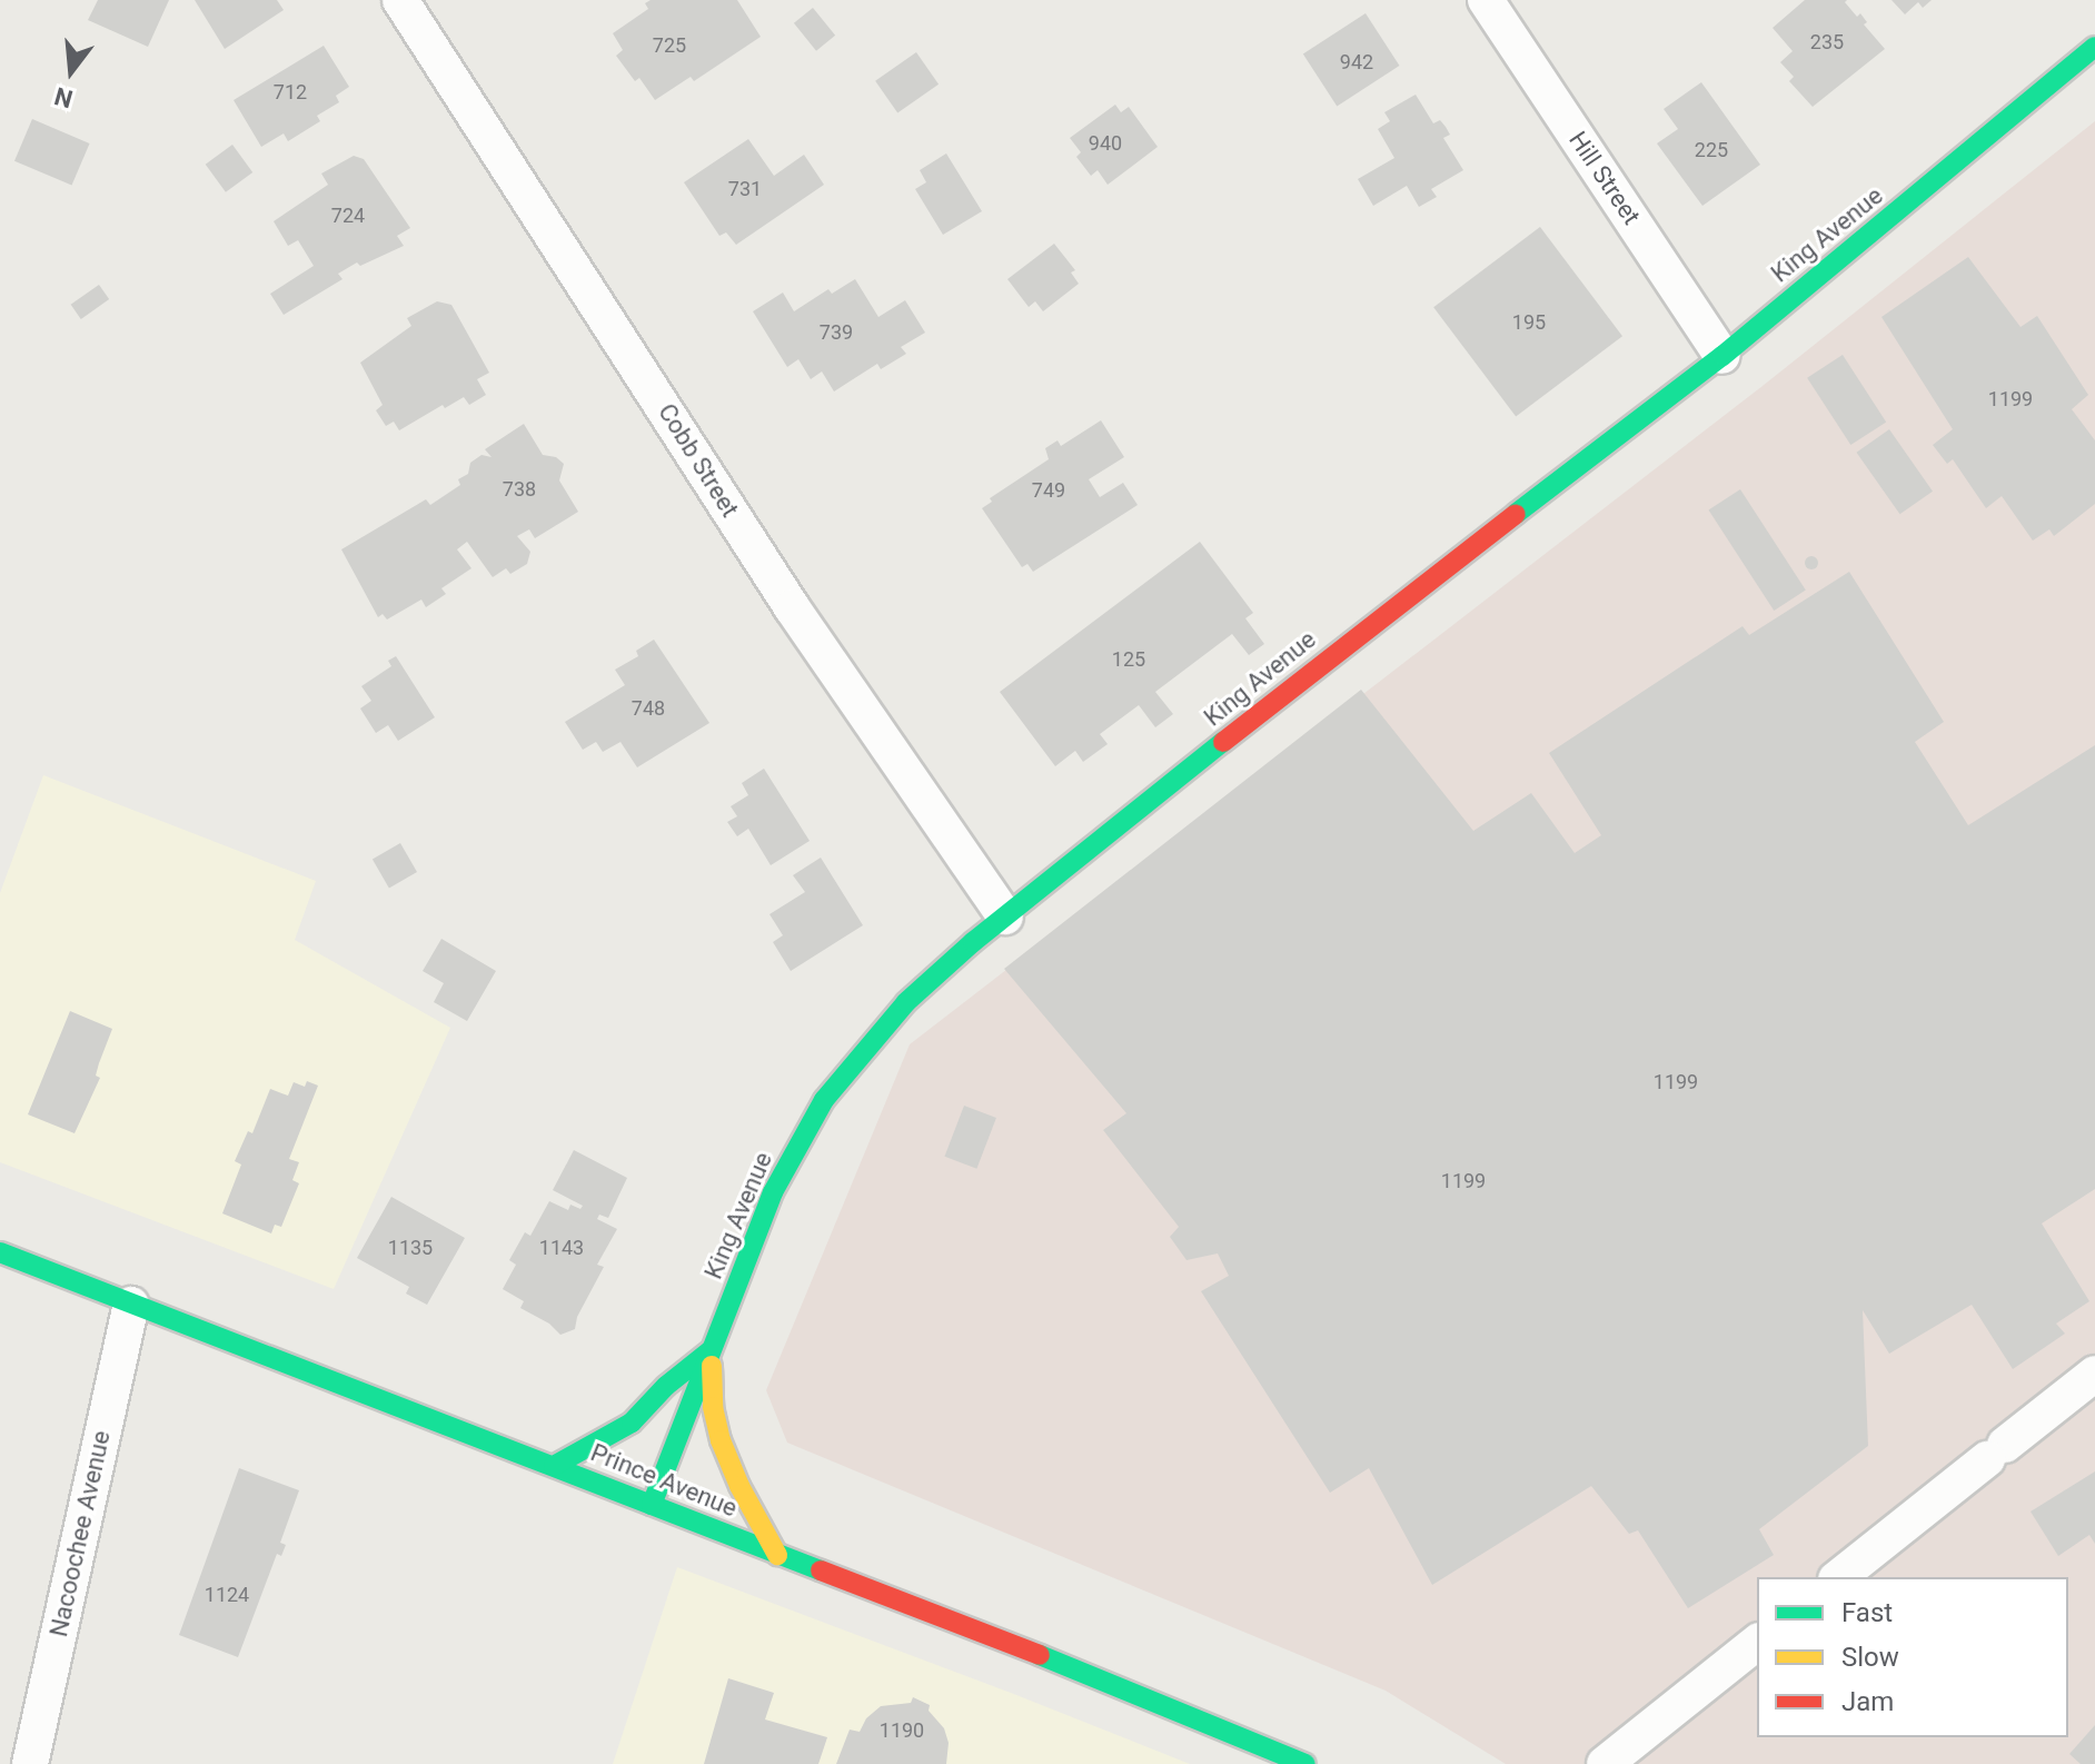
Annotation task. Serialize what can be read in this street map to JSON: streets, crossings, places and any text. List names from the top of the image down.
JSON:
{
  "streets": {
    "street": [
      "Hill Street",
      "King Avenue",
      "Cobb Street",
      "Prince Avenue",
      "Nacoochee Avenue"
    ]
  },
  "crossings": [
    ["Hill Street", "King Avenue"],
    ["King Avenue", "Cobb Street"],
    ["King Avenue", "Prince Avenue"],
    ["Prince Avenue", "Nacoochee Avenue"]
  ],
  "house_numbers": [
    "235",
    "725",
    "942",
    "712",
    "940",
    "225",
    "731",
    "724",
    "195",
    "739",
    "1199",
    "738",
    "749",
    "125",
    "748",
    "1199",
    "1199",
    "1135",
    "1143",
    "1124",
    "1190"
  ],
  "legend": ["Fast", "Slow", "Jam"],
  "north": "bottom"
}
